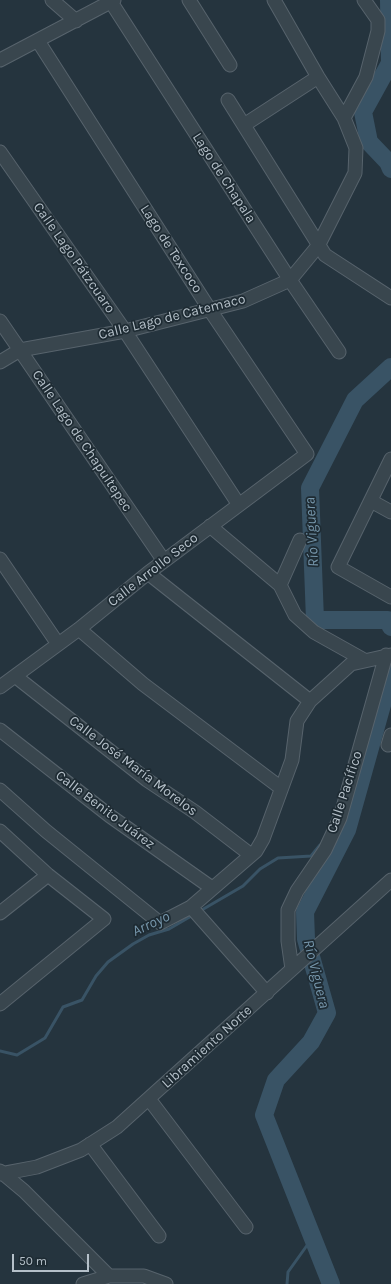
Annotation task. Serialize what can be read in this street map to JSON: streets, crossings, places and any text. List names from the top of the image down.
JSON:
{
  "streets": {
    "street": [
      "Lago de Chapala",
      "Lago de Texcoco",
      "Calle Lago Pátzcuaro",
      "Calle Lago de Catemaco",
      "Calle Lago de Chapultepec",
      "Calle Arrollo Seco",
      "Calle José María Morelos",
      "Calle Pacífico",
      "Calle Benito Juárez",
      "Libramiento Norte"
    ]
  },
  "crossings": [
    ["Lago de Chapala", "Calle Lago de Catemaco"],
    ["Lago de Texcoco", "Calle Lago de Catemaco"],
    ["Lago de Texcoco", "Calle Arrollo Seco"],
    ["Calle Lago Pátzcuaro", "Calle Lago de Catemaco"],
    ["Calle Lago Pátzcuaro", "Calle Arrollo Seco"],
    ["Calle Lago de Catemaco", "Calle Lago de Chapultepec"],
    ["Calle Lago de Chapultepec", "Calle Arrollo Seco"],
    ["Calle Arrollo Seco", "Calle José María Morelos"],
    ["Calle Pacífico", "Libramiento Norte"]
  ],
  "water": ["Río Viguera", "Arroyo"],
  "scale_bar": "50 m"
}
